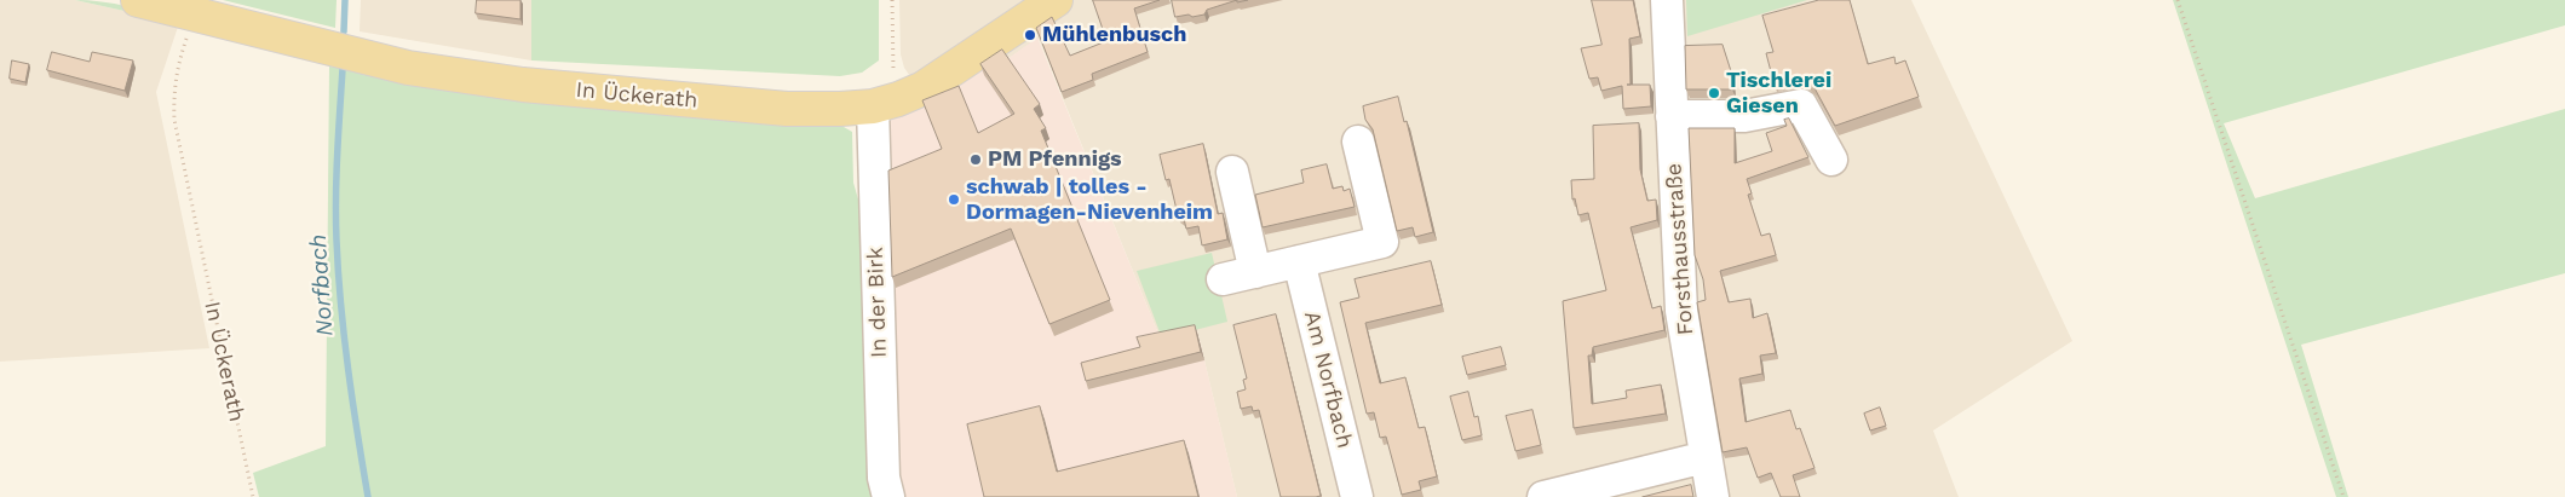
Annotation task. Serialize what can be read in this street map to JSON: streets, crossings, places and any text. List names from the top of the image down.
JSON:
{
  "streets": {
    "main road": ["In Ückerath"],
    "street": ["Forsthausstraße", "In der Birk", "Am Norfbach"]
  },
  "crossings": [
    ["In Ückerath", "In der Birk"]
  ],
  "water": ["Norfbach"],
  "places": [
    "Mühlenbusch",
    "Tischlerei Giesen",
    "PM Pfennigs",
    "schwab | tolles - Dormagen-Nievenheim"
  ]
}
